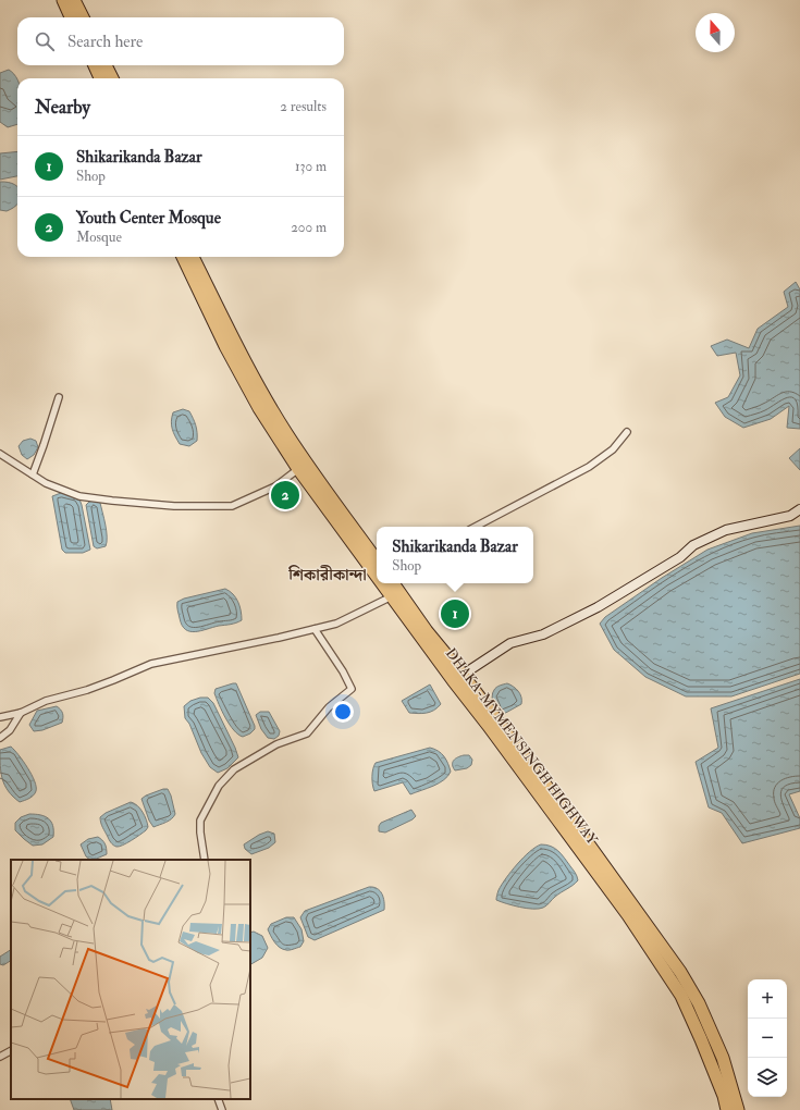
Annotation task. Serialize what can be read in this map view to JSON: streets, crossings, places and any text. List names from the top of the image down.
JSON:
{
  "streets": {
    "highway": ["DHAKA-MYMENSINGH HIGHWAY"]
  },
  "districts": ["শিকারীকান্দা"],
  "north": "top",
  "page": {
    "search": "Search here",
    "heading": ["Nearby", "2 results"],
    "list": [
      {
        "mark": "1",
        "name": "Shikarikanda Bazar",
        "note": "Shop",
        "value": "130 m"
      },
      {
        "mark": "2",
        "name": "Youth Center Mosque",
        "note": "Mosque",
        "value": "200 m"
      }
    ],
    "pins": ["2", "1"],
    "popup": ["Shikarikanda Bazar", "Shop"],
    "map_buttons": ["+", "−"]
  }
}
